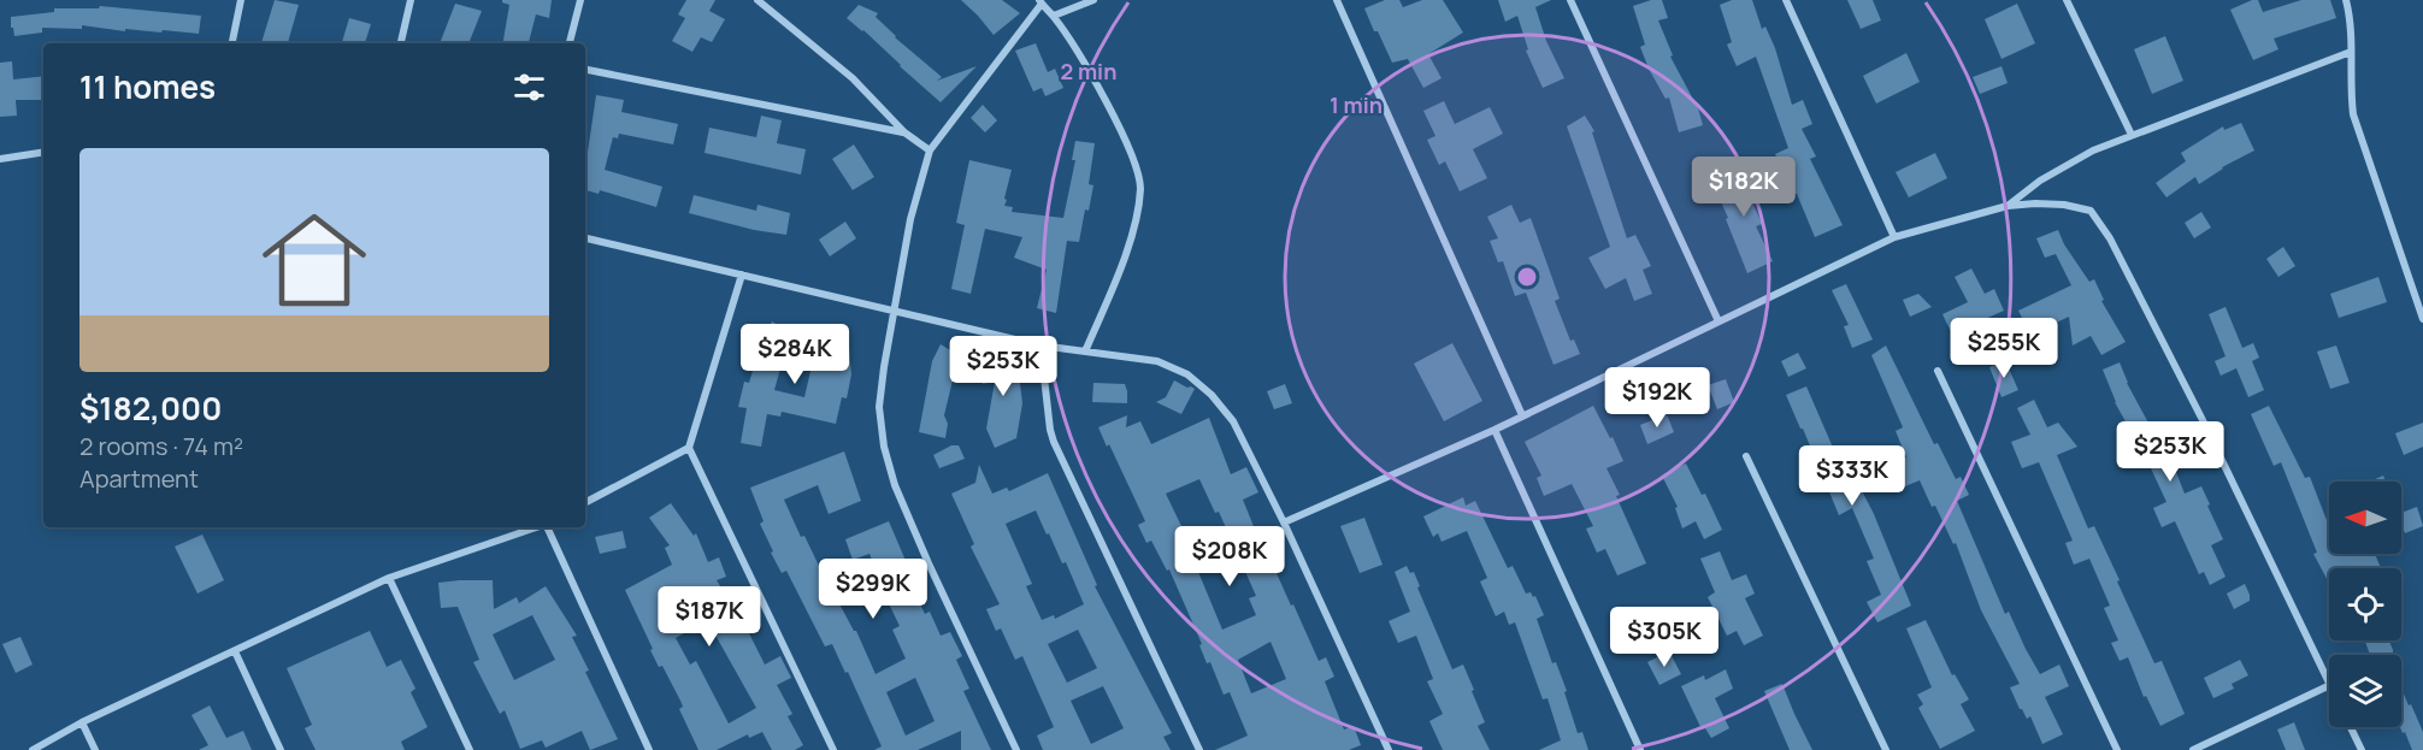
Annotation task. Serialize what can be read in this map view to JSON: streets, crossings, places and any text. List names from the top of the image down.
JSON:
{
  "north": "left",
  "page": {
    "heading": "11 homes",
    "list": [
      {
        "name": "$182,000",
        "note": "2 rooms · 74 m² · Apartment"
      }
    ],
    "price": [
      "$182K",
      "$255K",
      "$284K",
      "$253K",
      "$192K",
      "$253K",
      "$333K",
      "$208K",
      "$299K",
      "$187K",
      "$305K"
    ]
  },
  "rings": ["2 min", "1 min"]
}
